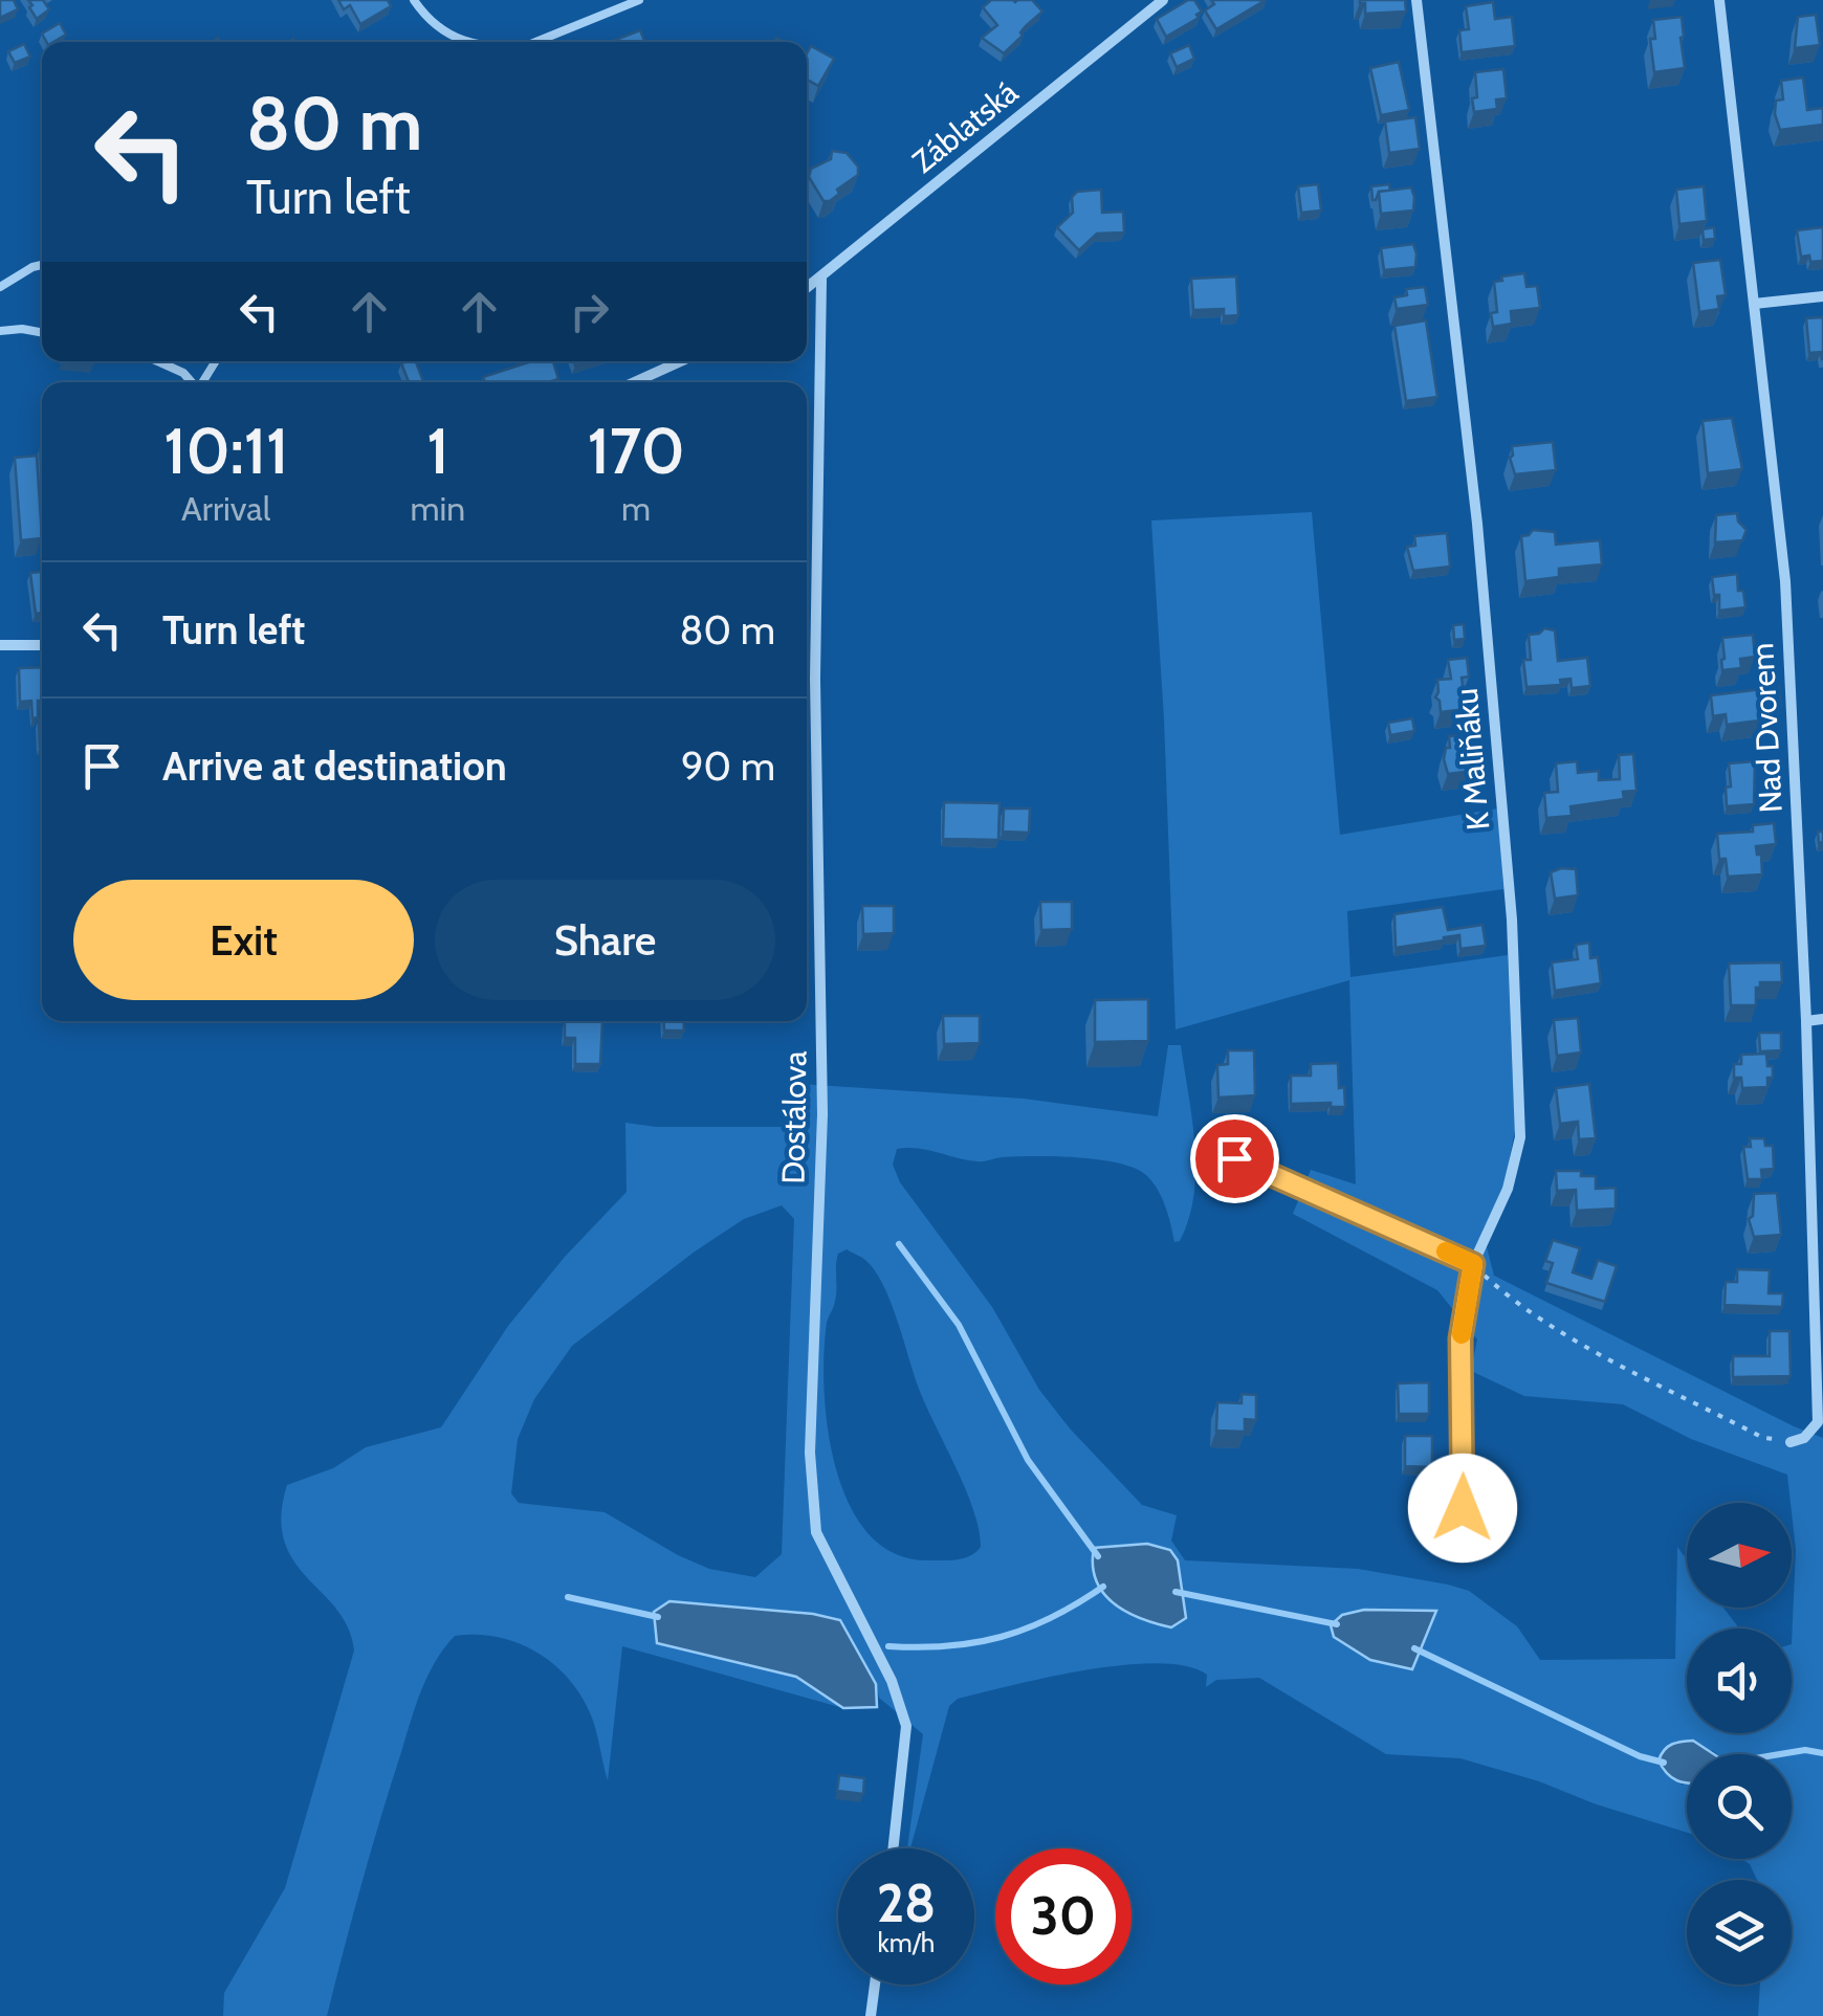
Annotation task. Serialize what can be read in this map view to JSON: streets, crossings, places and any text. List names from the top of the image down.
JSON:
{
  "streets": {
    "street": [
      "Záblatská",
      "Nad Dvorem",
      "K Maliňáku",
      "Dostálova"
    ]
  },
  "crossings": [
    ["Záblatská", "Dostálova"]
  ],
  "north": "right",
  "page": {
    "turn": ["80 m", "Turn left"],
    "eta": [
      "10:11",
      "Arrival",
      "1",
      "min",
      "170",
      "m"
    ],
    "list": [
      {
        "name": "Turn left",
        "value": "80 m"
      },
      {
        "name": "Arrive at destination",
        "value": "90 m"
      }
    ],
    "buttons": ["Exit", "Share"],
    "speed": "28 km/h",
    "limit": "30"
  }
}
